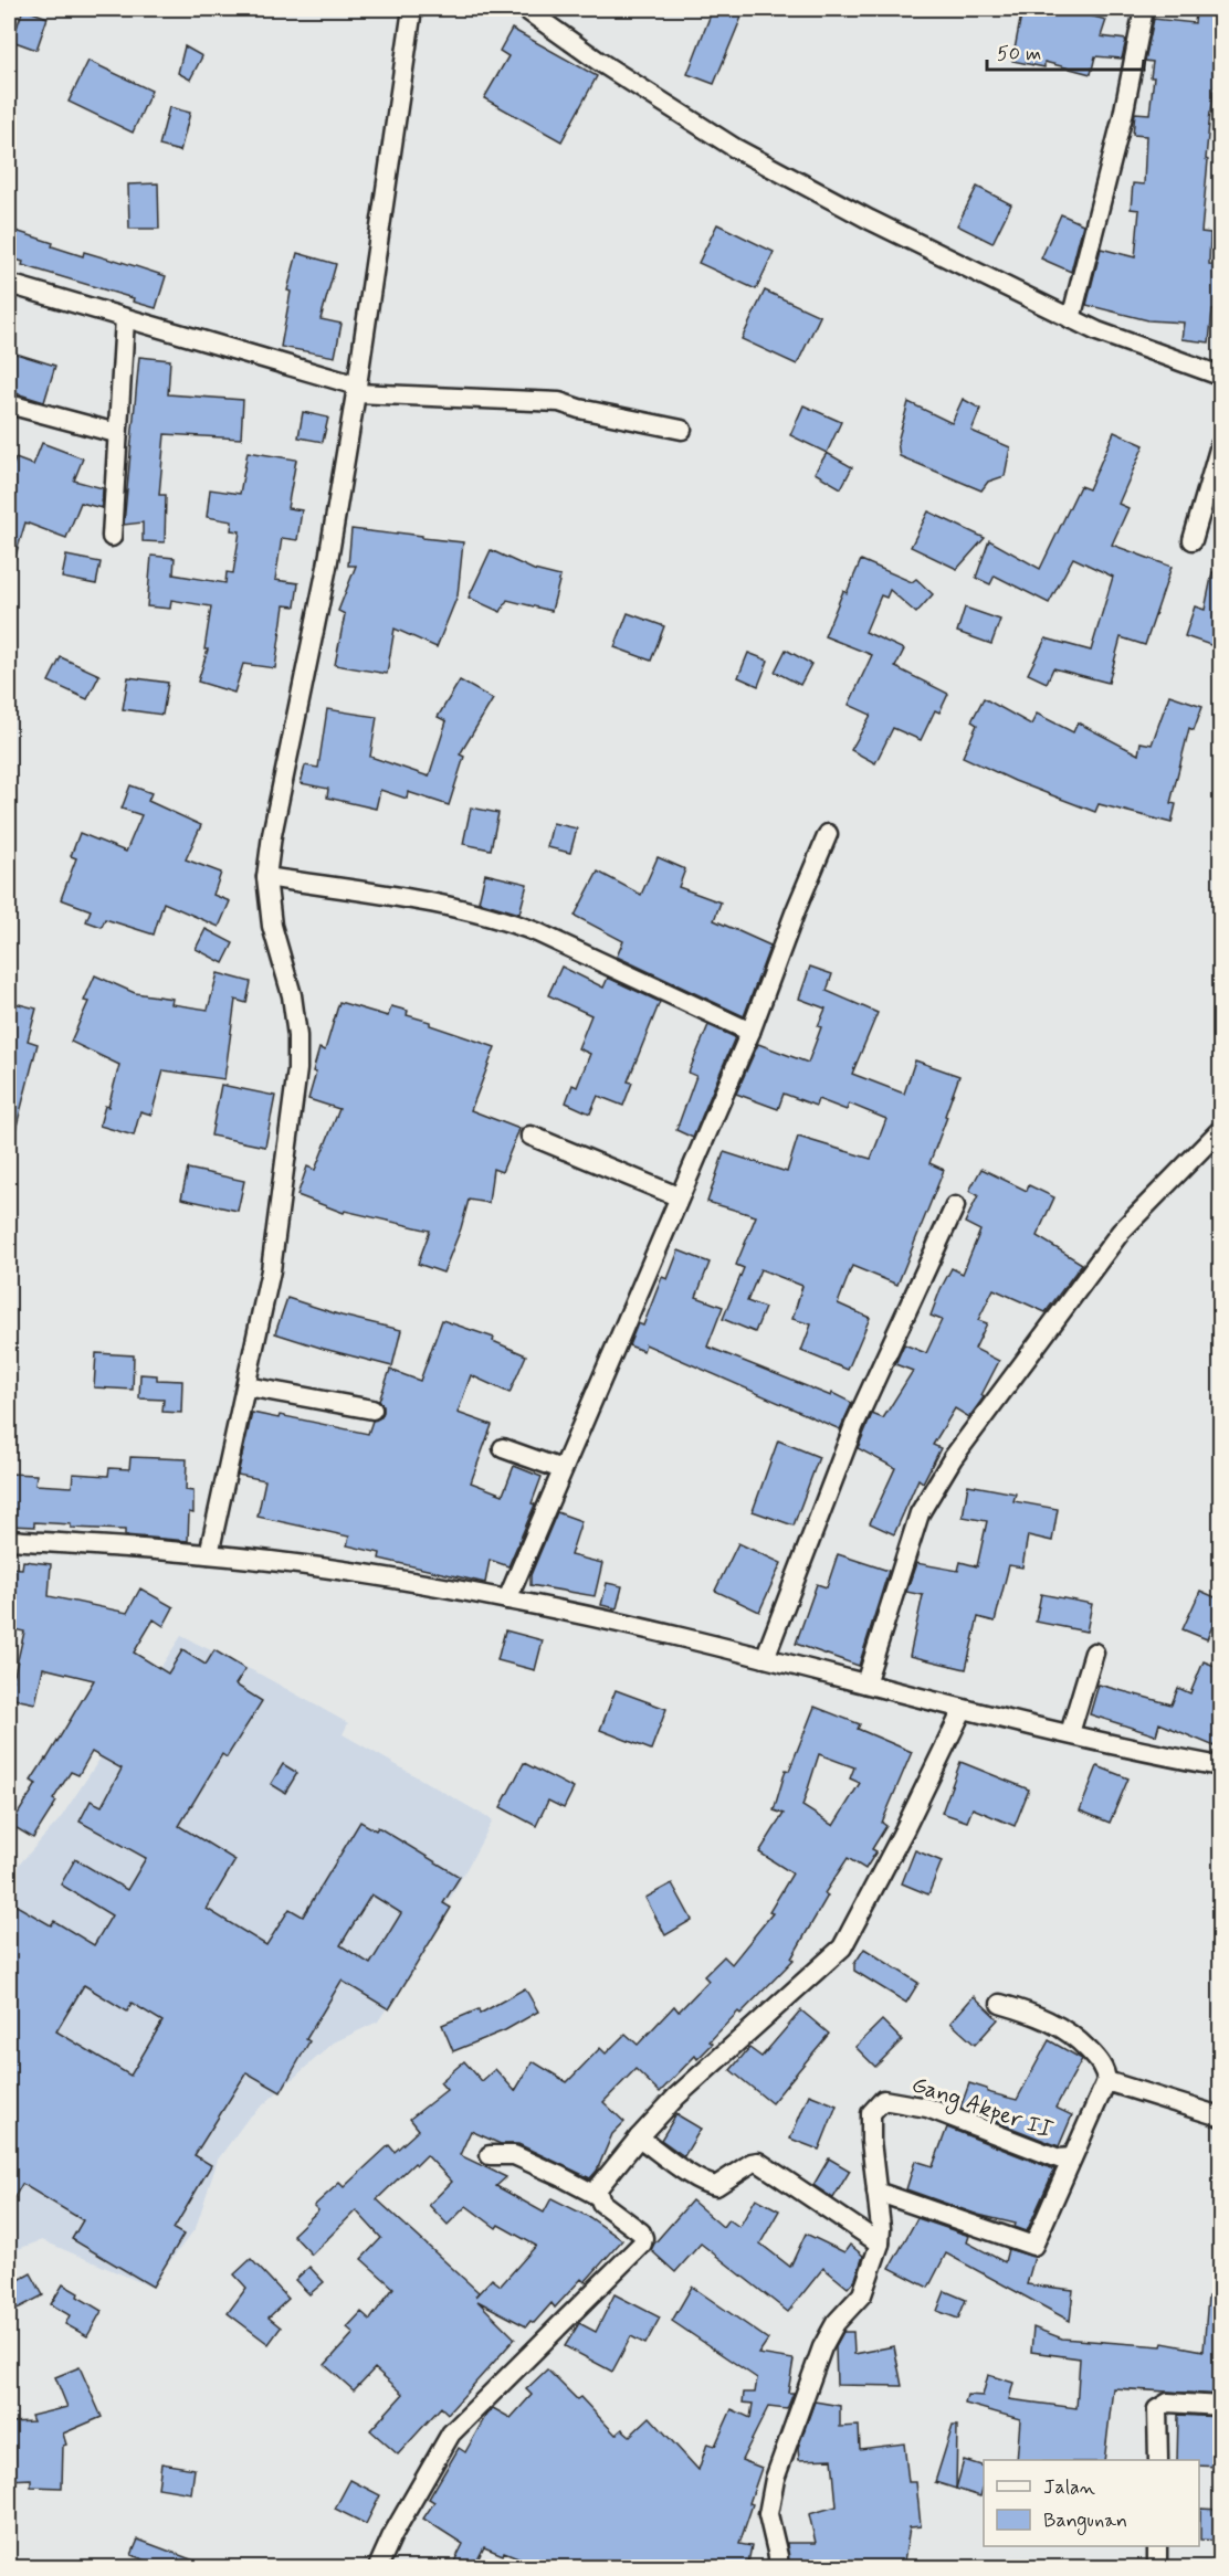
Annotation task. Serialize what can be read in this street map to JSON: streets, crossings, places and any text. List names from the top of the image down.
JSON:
{
  "streets": {
    "street": ["Gang Akper II"]
  },
  "legend": ["Jalan", "Bangunan"],
  "scale_bar": "50 m"
}
